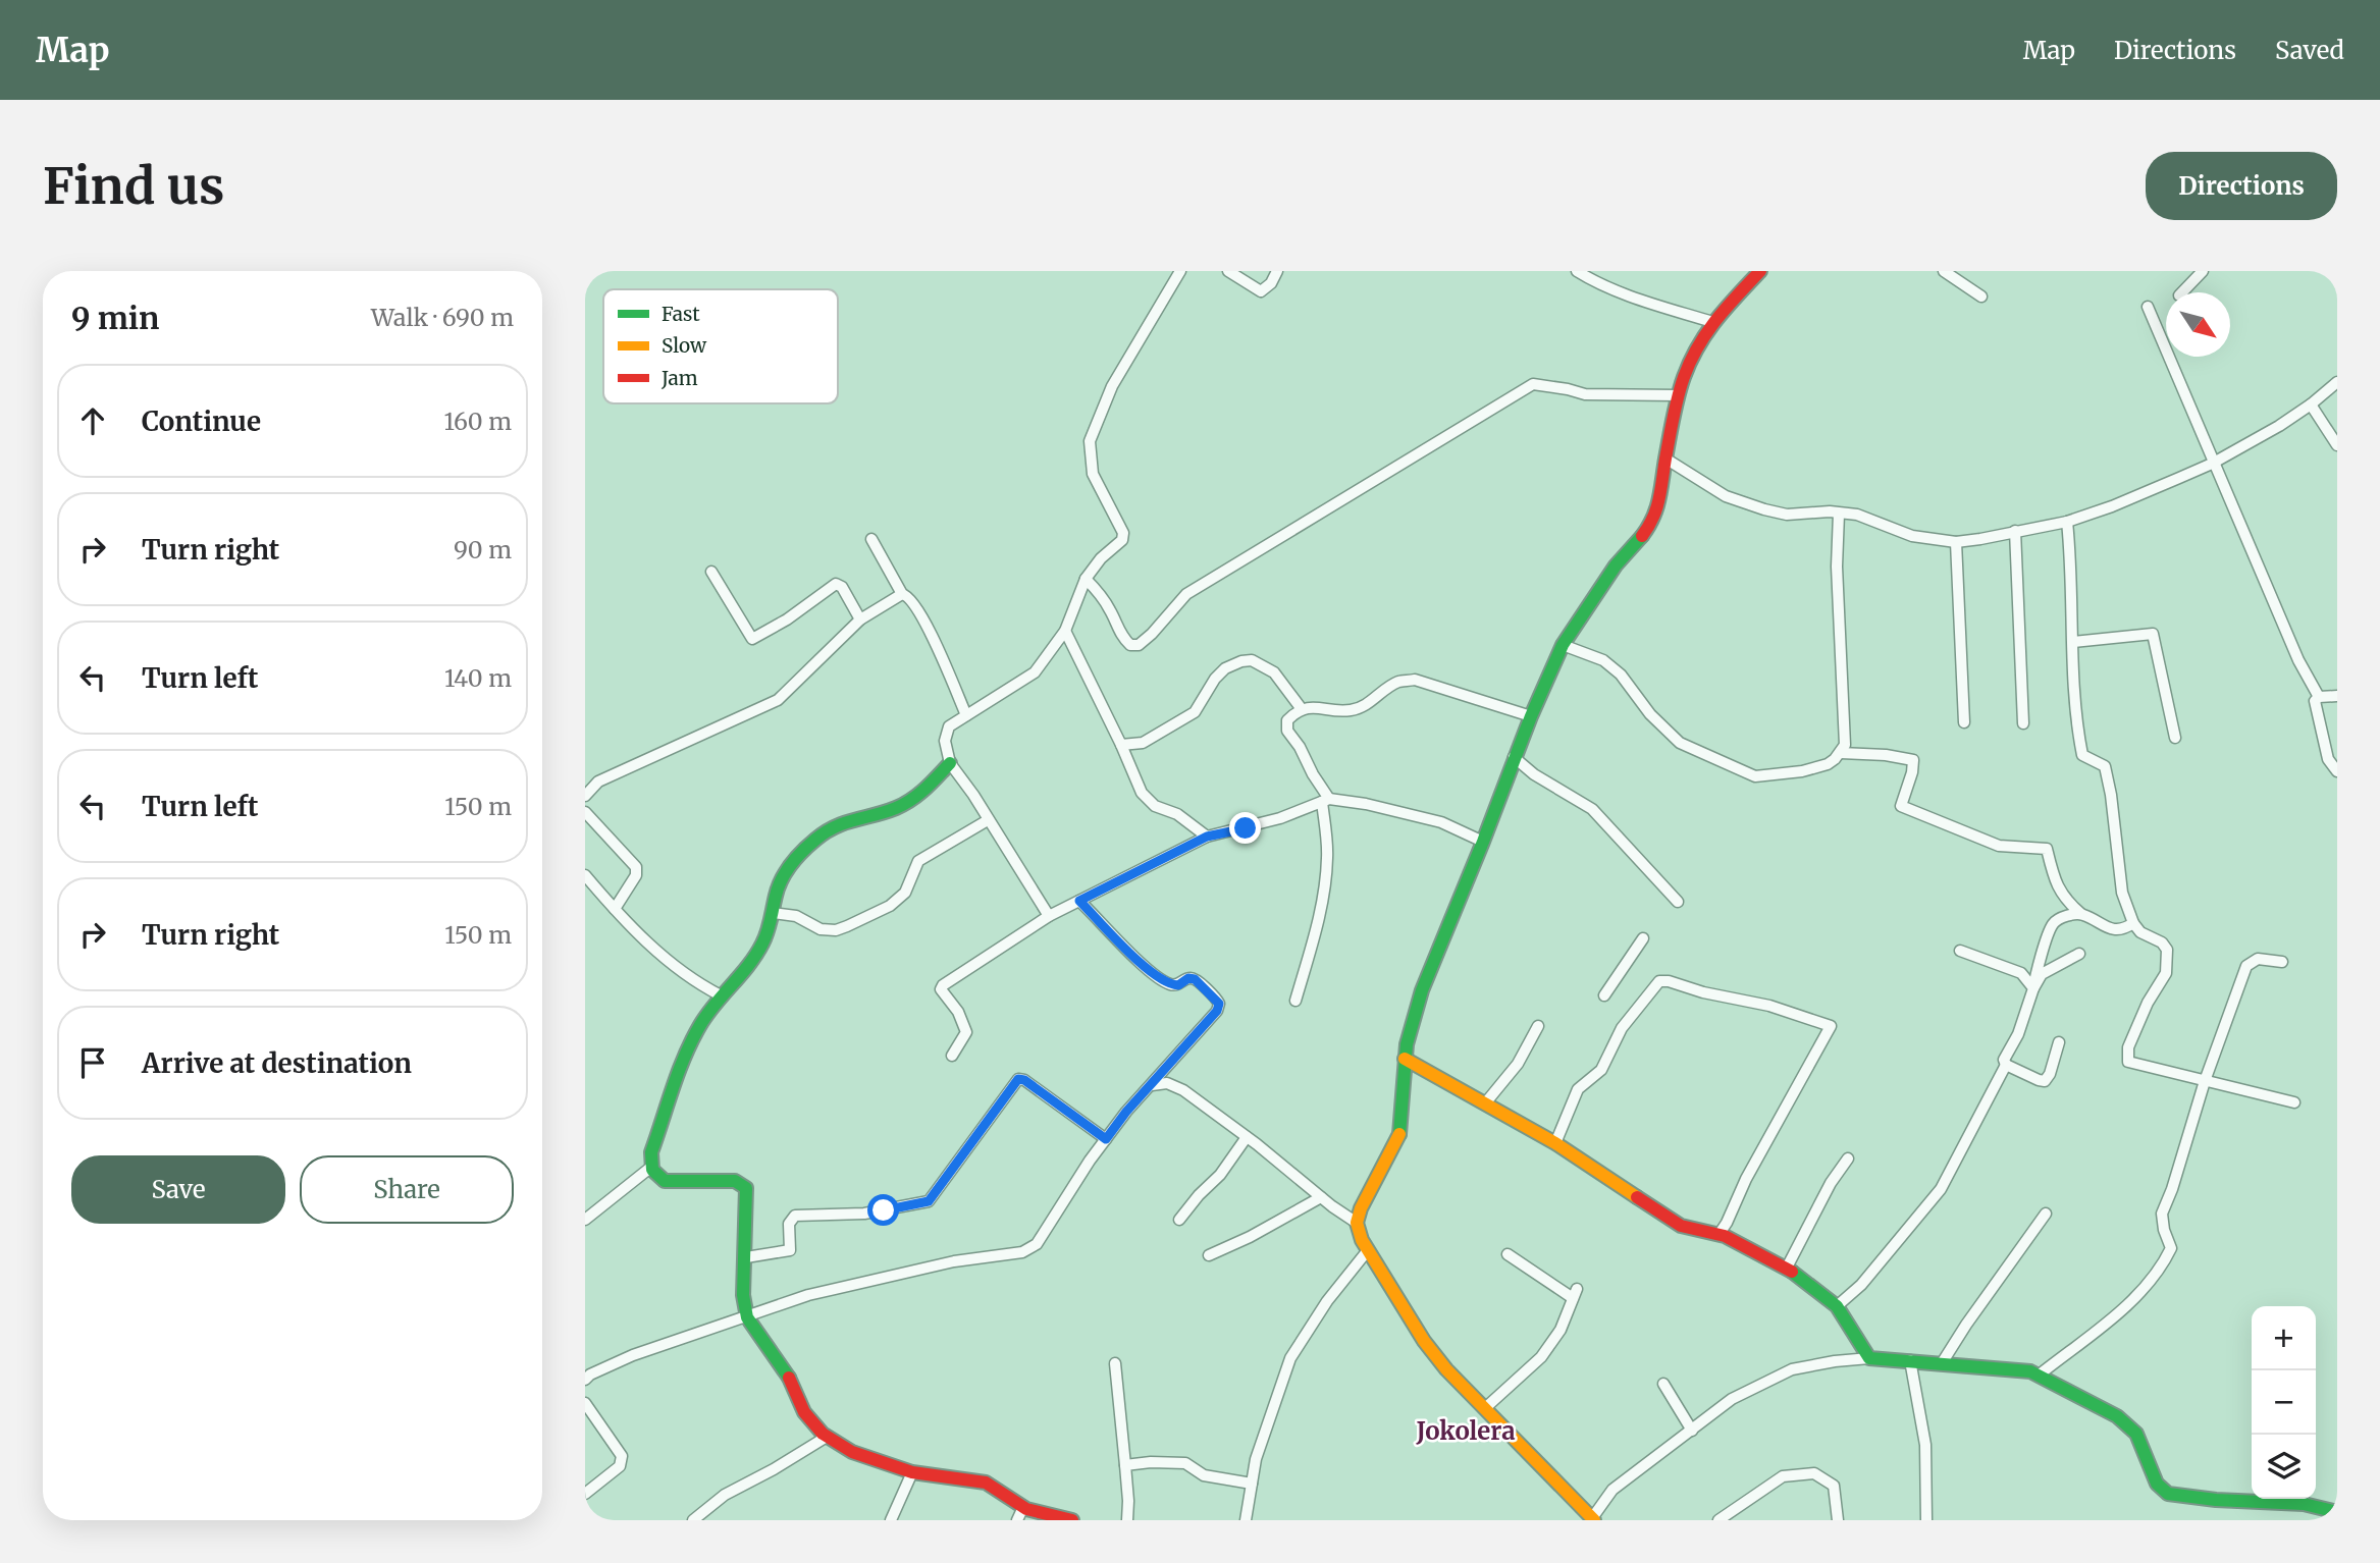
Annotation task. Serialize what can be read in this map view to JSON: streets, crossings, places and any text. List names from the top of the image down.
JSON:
{
  "districts": ["Jokolera"],
  "legend": ["Fast", "Slow", "Jam"],
  "north": "bottom right",
  "page": {
    "header": "Map",
    "nav": ["Map", "Directions", "Saved"],
    "buttons": [
      "Directions",
      ["Save", "Share"]
    ],
    "title": "Find us",
    "heading": ["9 min", "Walk · 690 m"],
    "list": [
      ["Continue", "160 m"],
      ["Turn right", "90 m"],
      ["Turn left", "140 m"],
      ["Turn left", "150 m"],
      ["Turn right", "150 m"],
      "Arrive at destination"
    ],
    "map_buttons": ["+", "−"]
  }
}
